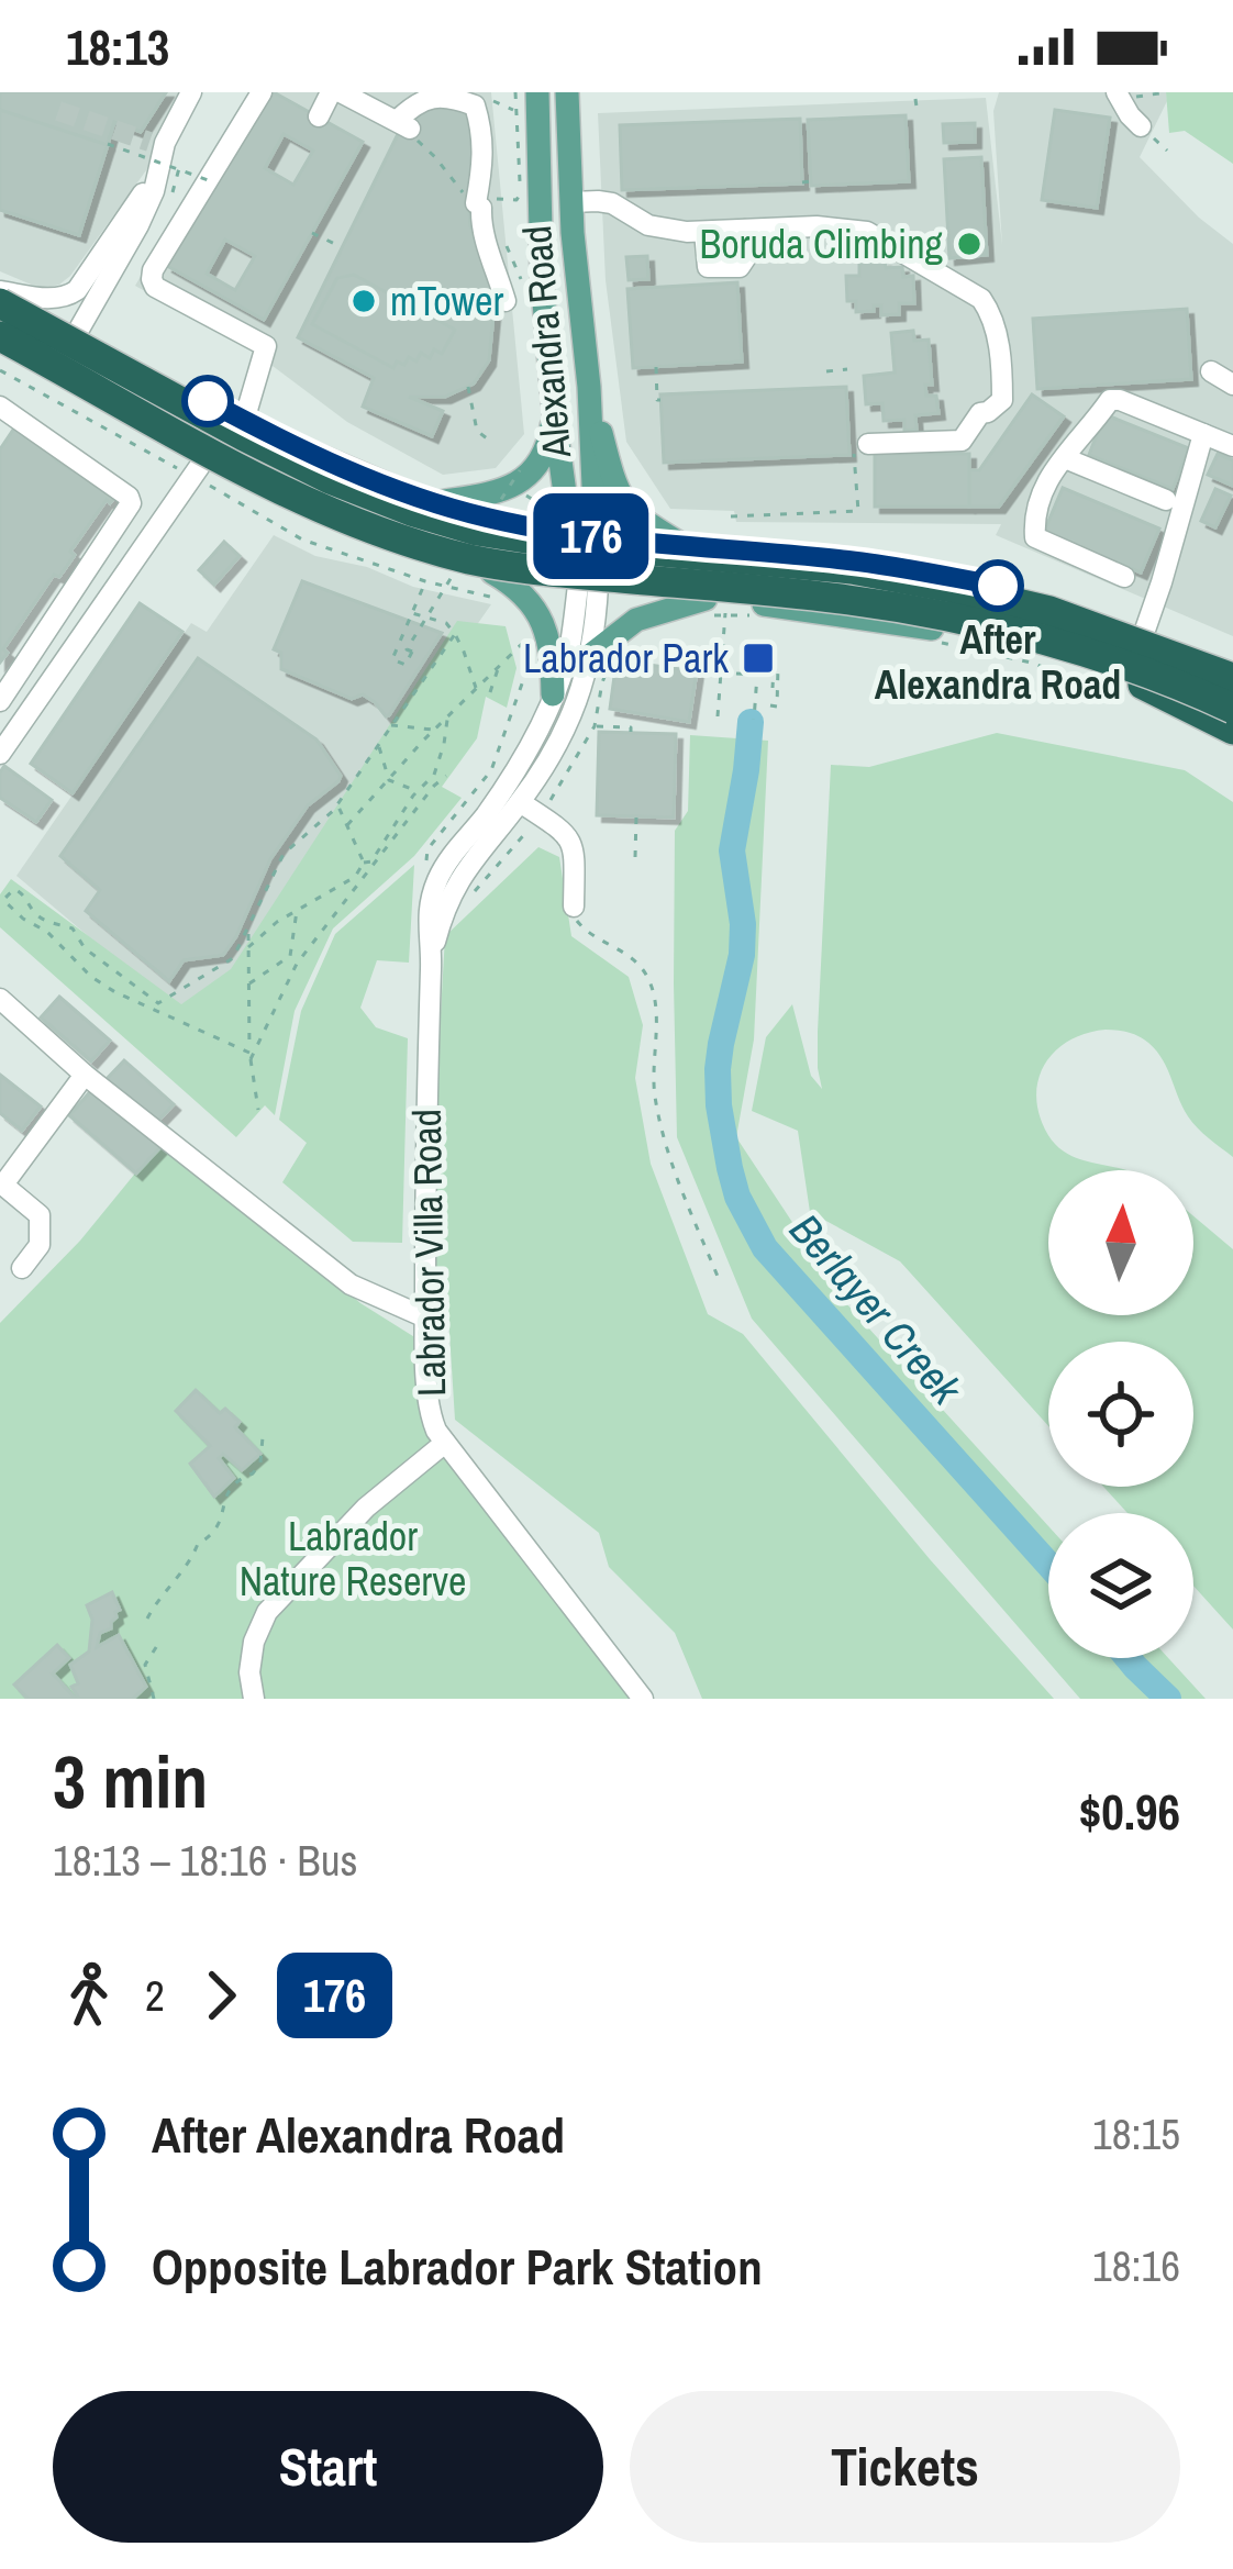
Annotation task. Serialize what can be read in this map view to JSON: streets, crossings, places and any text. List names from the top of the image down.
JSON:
{
  "streets": {
    "main road": ["Alexandra Road"],
    "street": ["Labrador Villa Road"]
  },
  "crossings": [
    ["Alexandra Road", "Labrador Villa Road"]
  ],
  "water": ["Berlayer Creek"],
  "parks": ["Labrador Nature Reserve"],
  "places": {
    "other": ["Boruda Climbing", "mTower", "After Alexandra Road"],
    "transit": ["Labrador Park"]
  },
  "lines": ["bus line 176"],
  "north": "top",
  "page": {
    "status": "18:13",
    "on_map": "176",
    "heading": ["3 min", "18:13 – 18:16 · Bus", "$0.96"],
    "legs": ["2", "176"],
    "list": [
      {
        "name": "After Alexandra Road",
        "value": "18:15"
      },
      {
        "name": "Opposite Labrador Park Station",
        "value": "18:16"
      }
    ],
    "buttons": ["Start", "Tickets"]
  }
}
